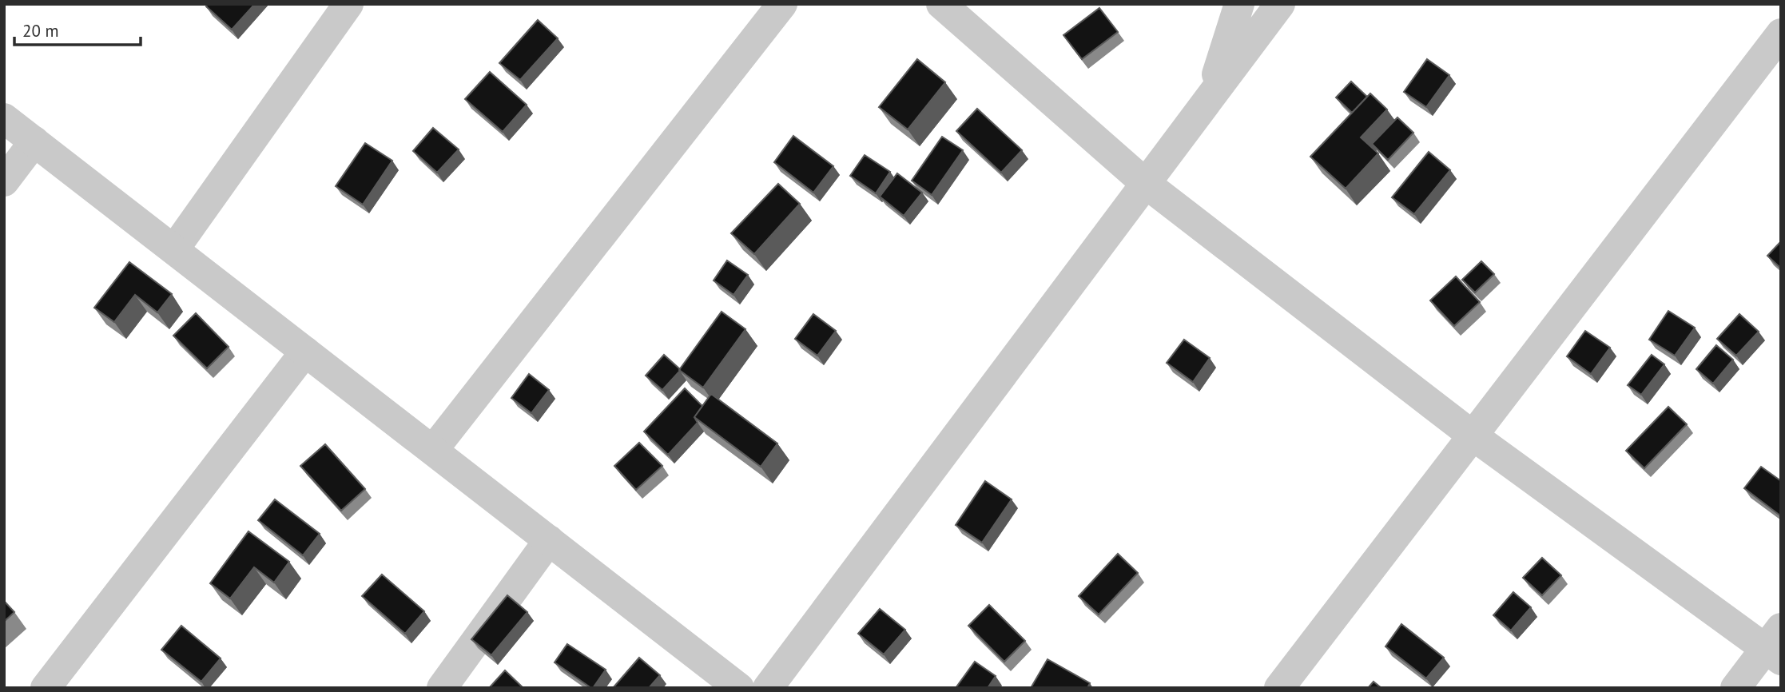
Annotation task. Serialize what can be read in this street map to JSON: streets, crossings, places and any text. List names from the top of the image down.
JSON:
{
  "scale_bar": "20 m"
}
